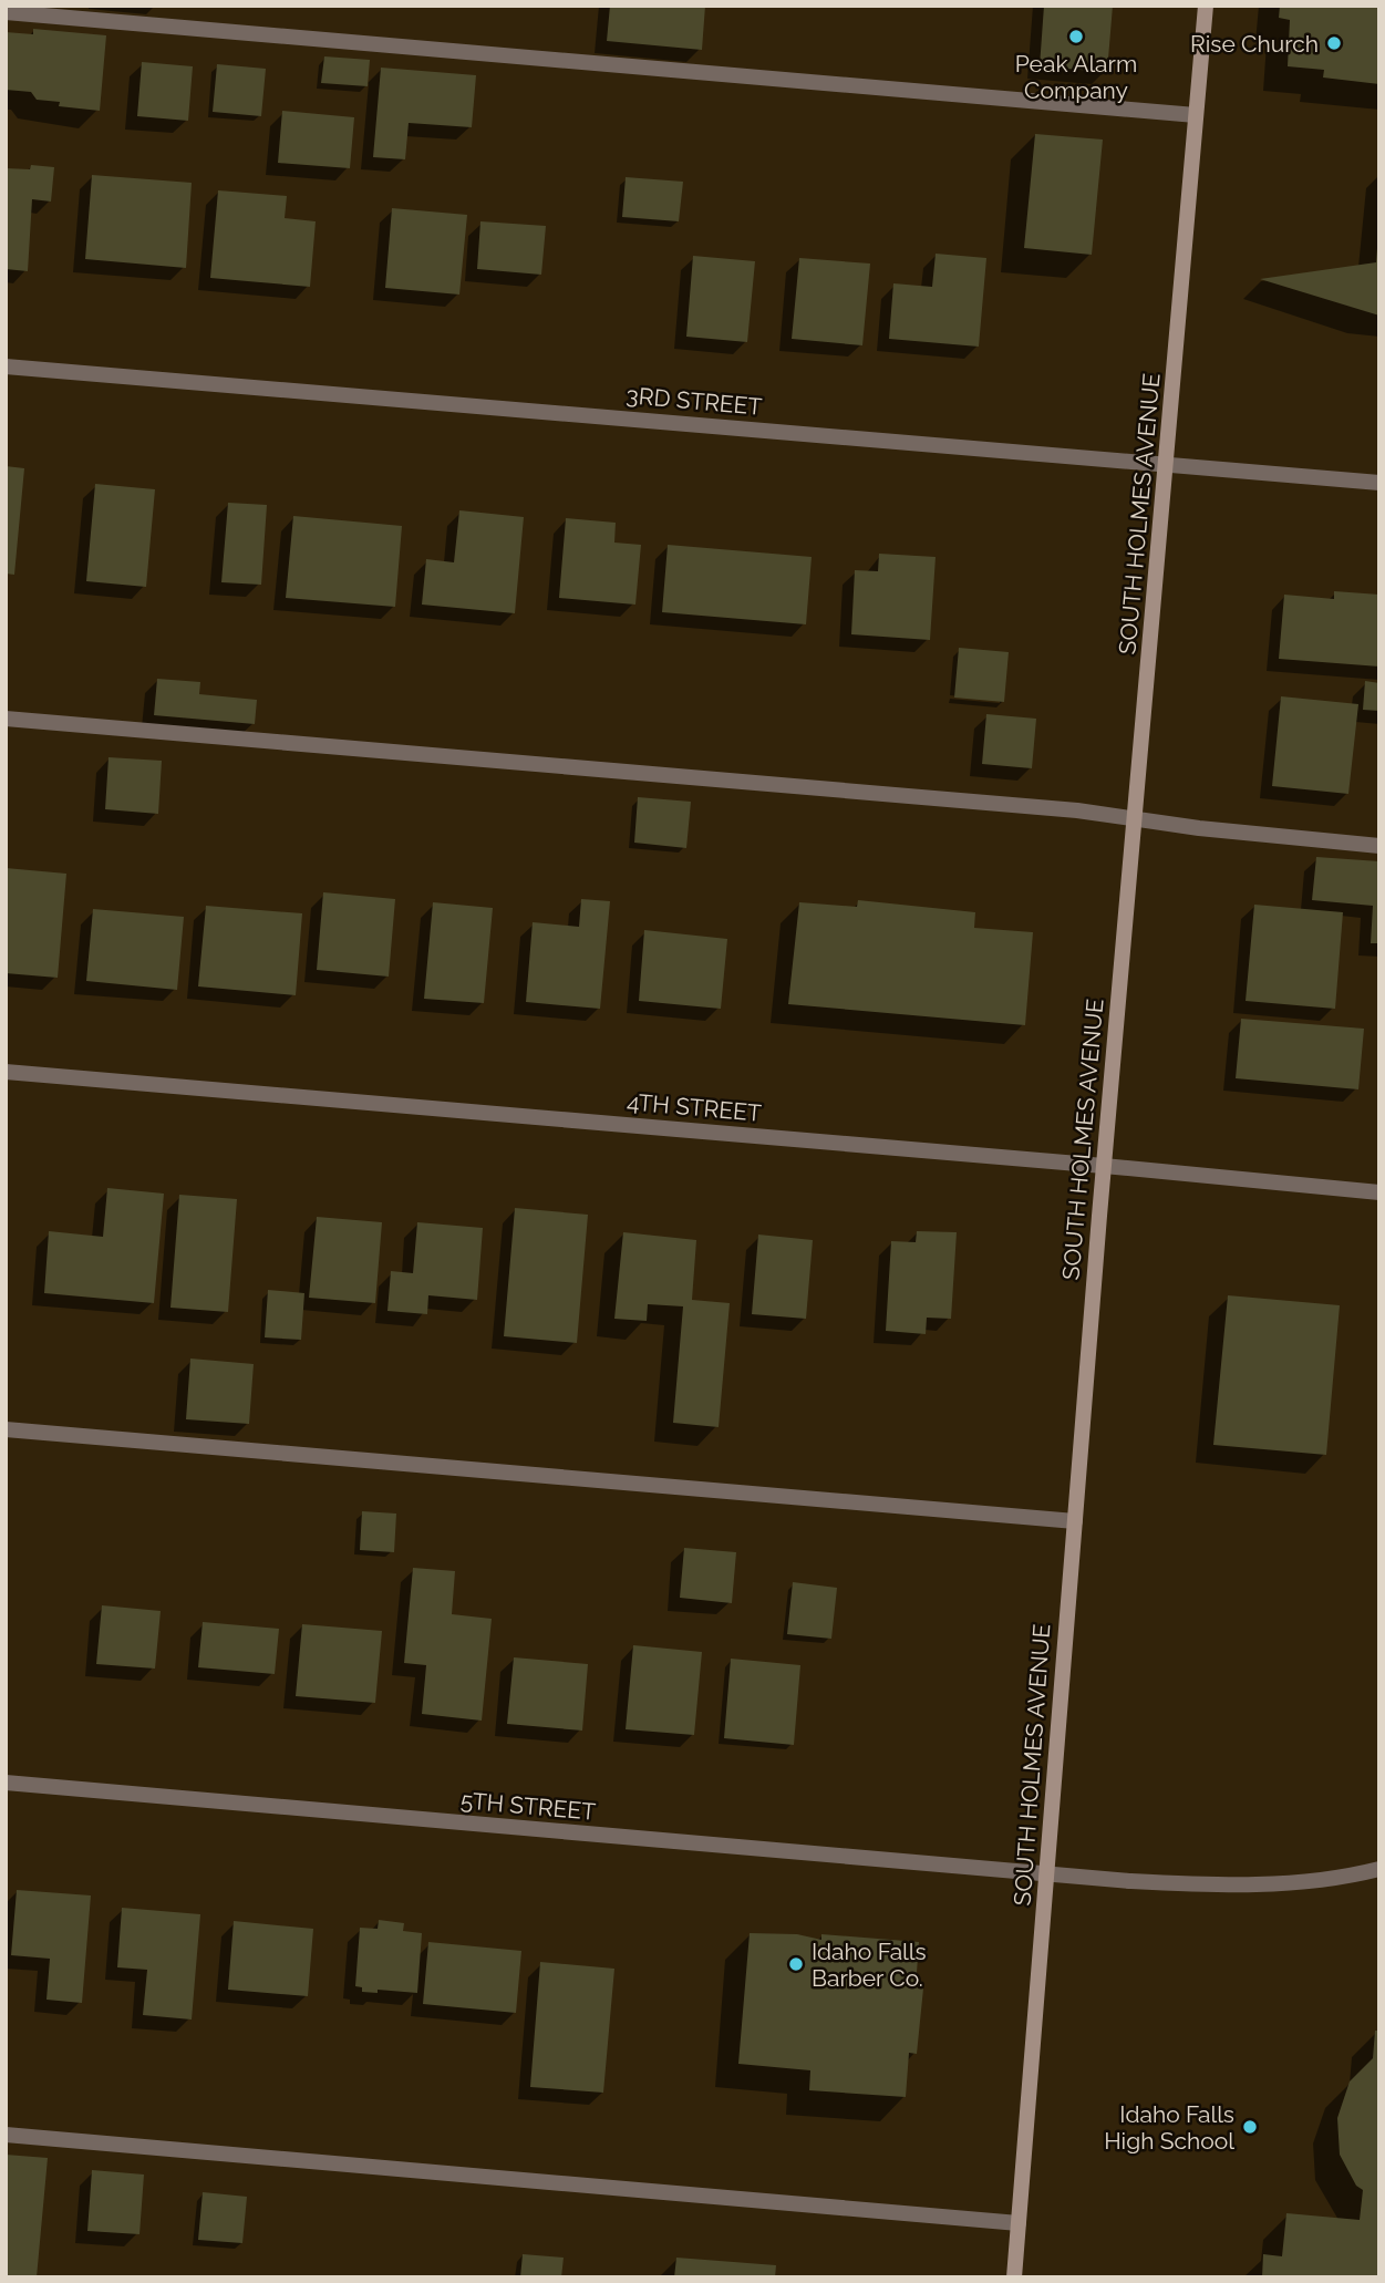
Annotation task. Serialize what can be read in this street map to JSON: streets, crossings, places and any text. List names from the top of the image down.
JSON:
{
  "streets": {
    "main road": ["SOUTH HOLMES AVENUE"],
    "street": ["3RD STREET", "4TH STREET", "5TH STREET"]
  },
  "crossings": [
    ["3RD STREET", "SOUTH HOLMES AVENUE"],
    ["SOUTH HOLMES AVENUE", "4TH STREET"],
    ["SOUTH HOLMES AVENUE", "5TH STREET"]
  ],
  "places": [
    "Peak Alarm Company",
    "Rise Church",
    "Idaho Falls Barber Co.",
    "Idaho Falls High School"
  ]
}
